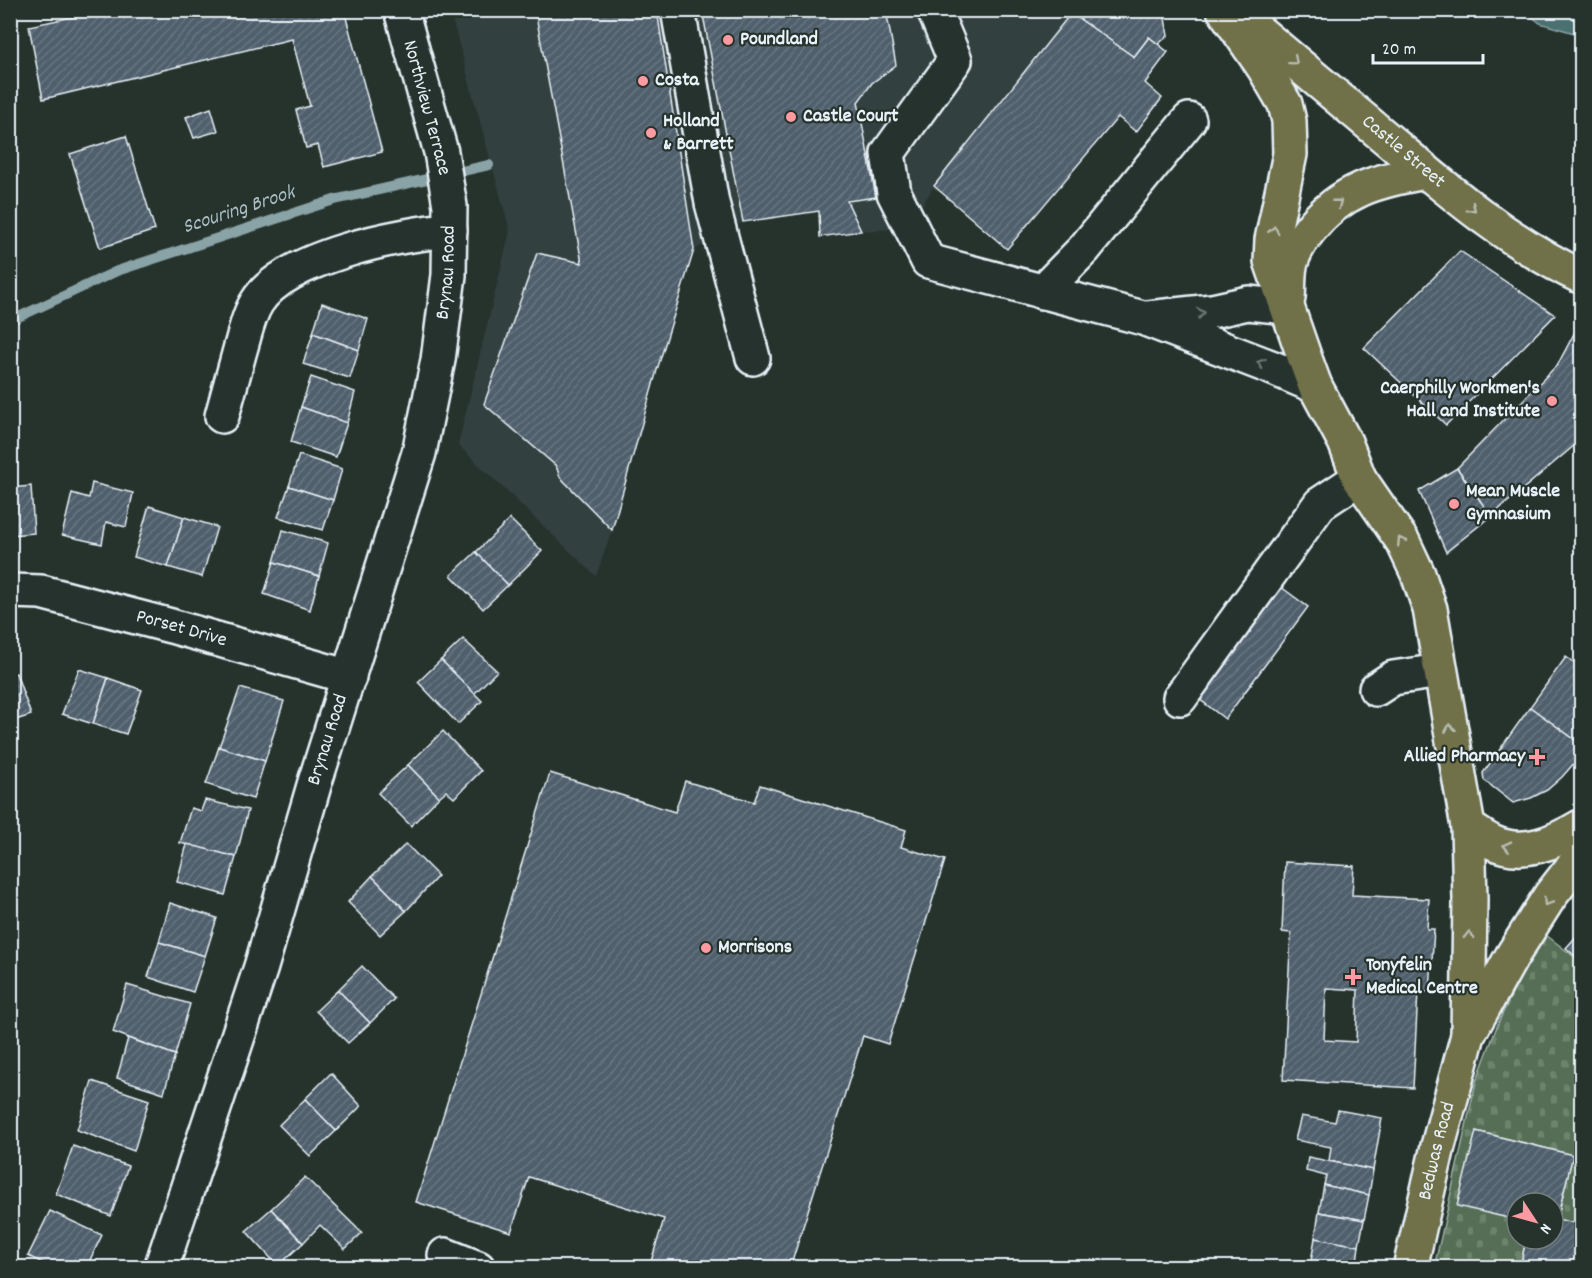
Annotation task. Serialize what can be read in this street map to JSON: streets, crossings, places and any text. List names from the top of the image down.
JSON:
{
  "streets": {
    "main road": ["Castle Street", "Bedwas Road"],
    "street": ["Northview Terrace", "Brynau Road", "Porset Drive"]
  },
  "crossings": [
    ["Northview Terrace", "Brynau Road"],
    ["Brynau Road", "Porset Drive"]
  ],
  "one_way": ["Castle Street"],
  "water": ["Scouring Brook"],
  "places": {
    "other": [
      "Poundland",
      "Costa",
      "Castle Court",
      "Holland & Barrett",
      "Caerphilly Workmen's Hall and Institute",
      "Mean Muscle Gymnasium",
      "Morrisons"
    ],
    "health": ["Allied Pharmacy", "Tonyfelin Medical Centre"]
  },
  "scale_bar": "20 m",
  "north": "bottom right"
}
